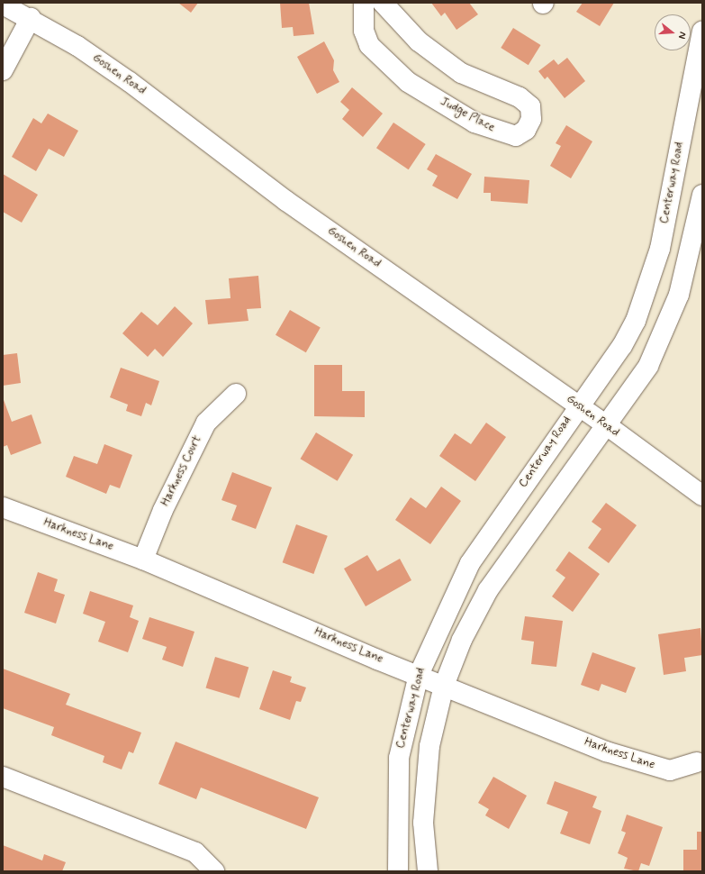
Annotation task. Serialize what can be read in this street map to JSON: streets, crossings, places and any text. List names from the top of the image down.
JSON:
{
  "streets": {
    "street": [
      "Goshen Road",
      "Judge Place",
      "Centerway Road",
      "Harkness Court",
      "Harkness Lane"
    ]
  },
  "crossings": [
    ["Goshen Road", "Centerway Road"],
    ["Centerway Road", "Harkness Lane"],
    ["Harkness Court", "Harkness Lane"]
  ],
  "north": "right"
}
